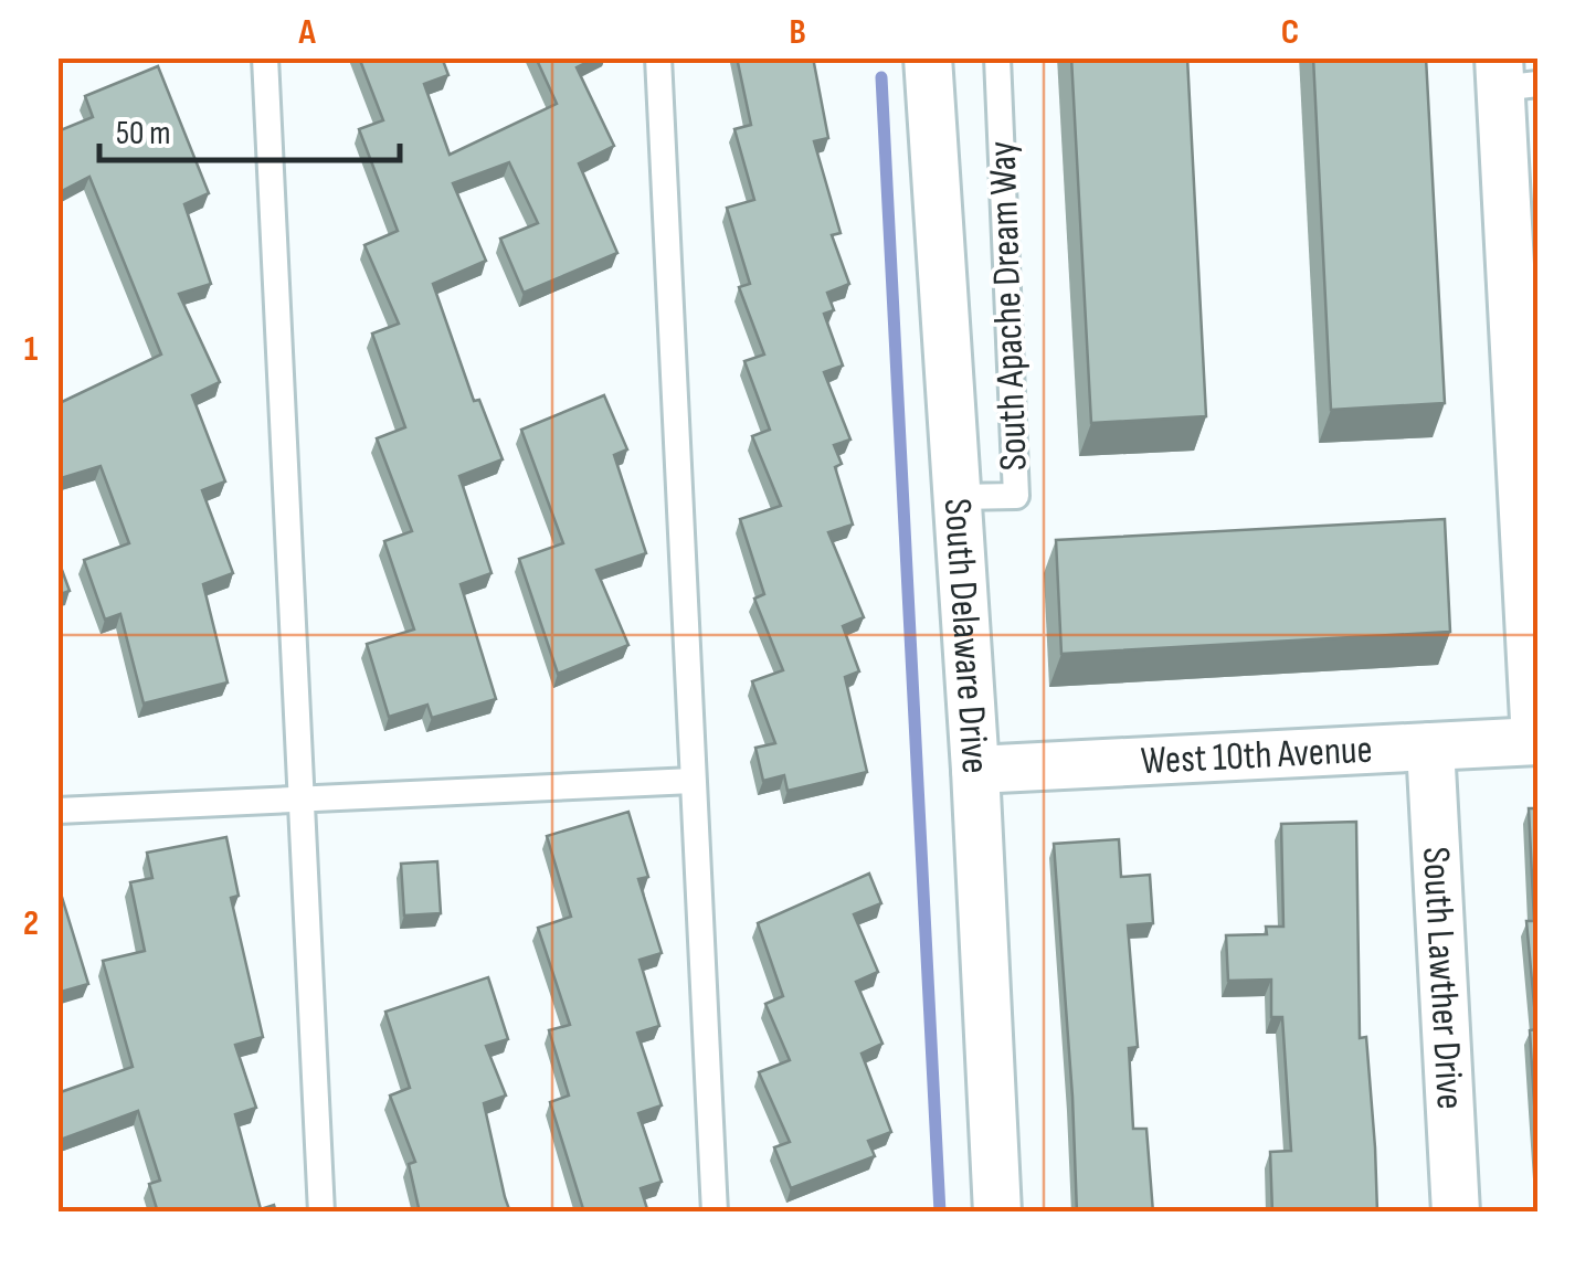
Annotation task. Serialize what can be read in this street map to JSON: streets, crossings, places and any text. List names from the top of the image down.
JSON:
{
  "streets": {
    "street": ["South Delaware Drive", "West 10th Avenue", "South Lawther Drive"],
    "lane": ["South Apache Dream Way"]
  },
  "crossings": [
    ["South Apache Dream Way", "South Delaware Drive"],
    ["South Delaware Drive", "West 10th Avenue"],
    ["West 10th Avenue", "South Lawther Drive"]
  ],
  "scale_bar": "50 m",
  "grid": {
    "columns": ["A", "B", "C"],
    "rows": ["1", "2"]
  }
}
